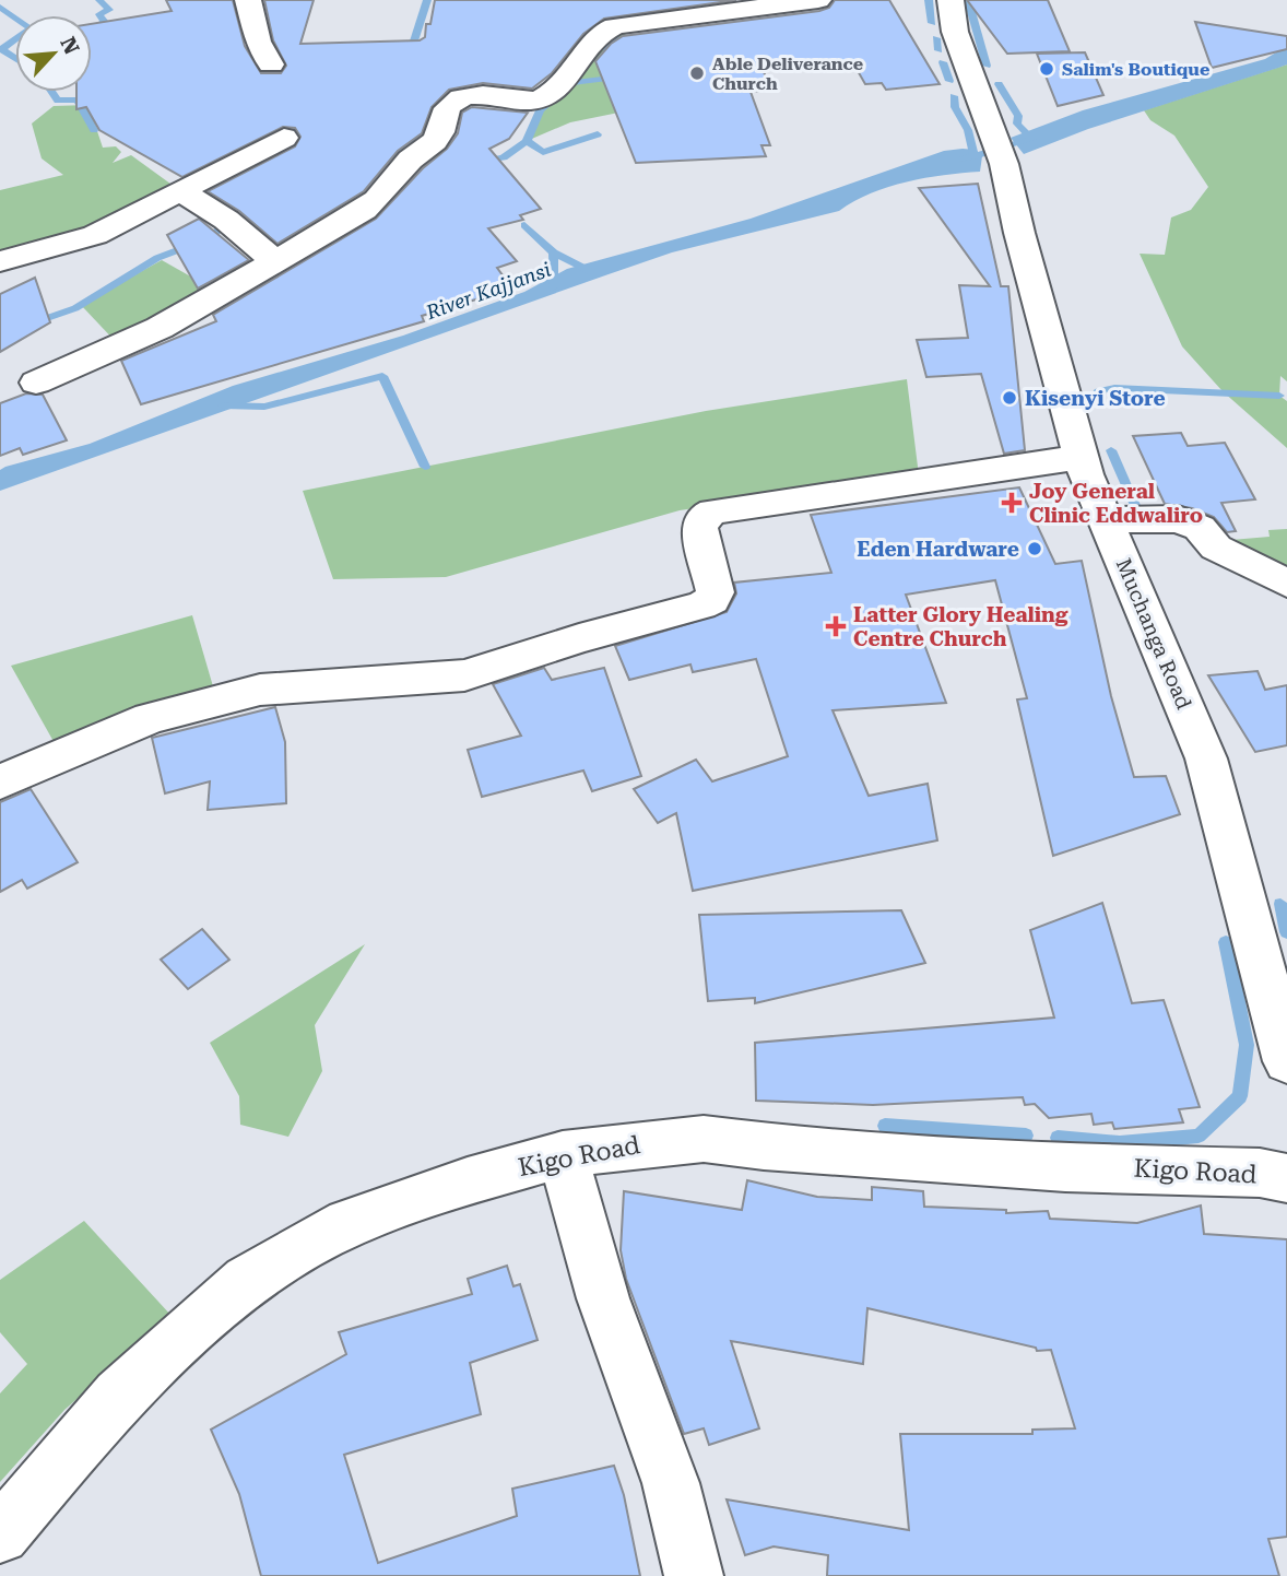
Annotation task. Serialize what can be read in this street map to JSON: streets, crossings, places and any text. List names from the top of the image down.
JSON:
{
  "streets": {
    "street": ["Muchanga Road", "Kigo Road"]
  },
  "water": ["River Kajjansi"],
  "places": {
    "other": [
      "Salim's Boutique",
      "Able Deliverance Church",
      "Kisenyi Store",
      "Eden Hardware"
    ],
    "health": ["Joy General Clinic Eddwaliro", "Latter Glory Healing Centre Church"]
  },
  "north": "top right"
}
